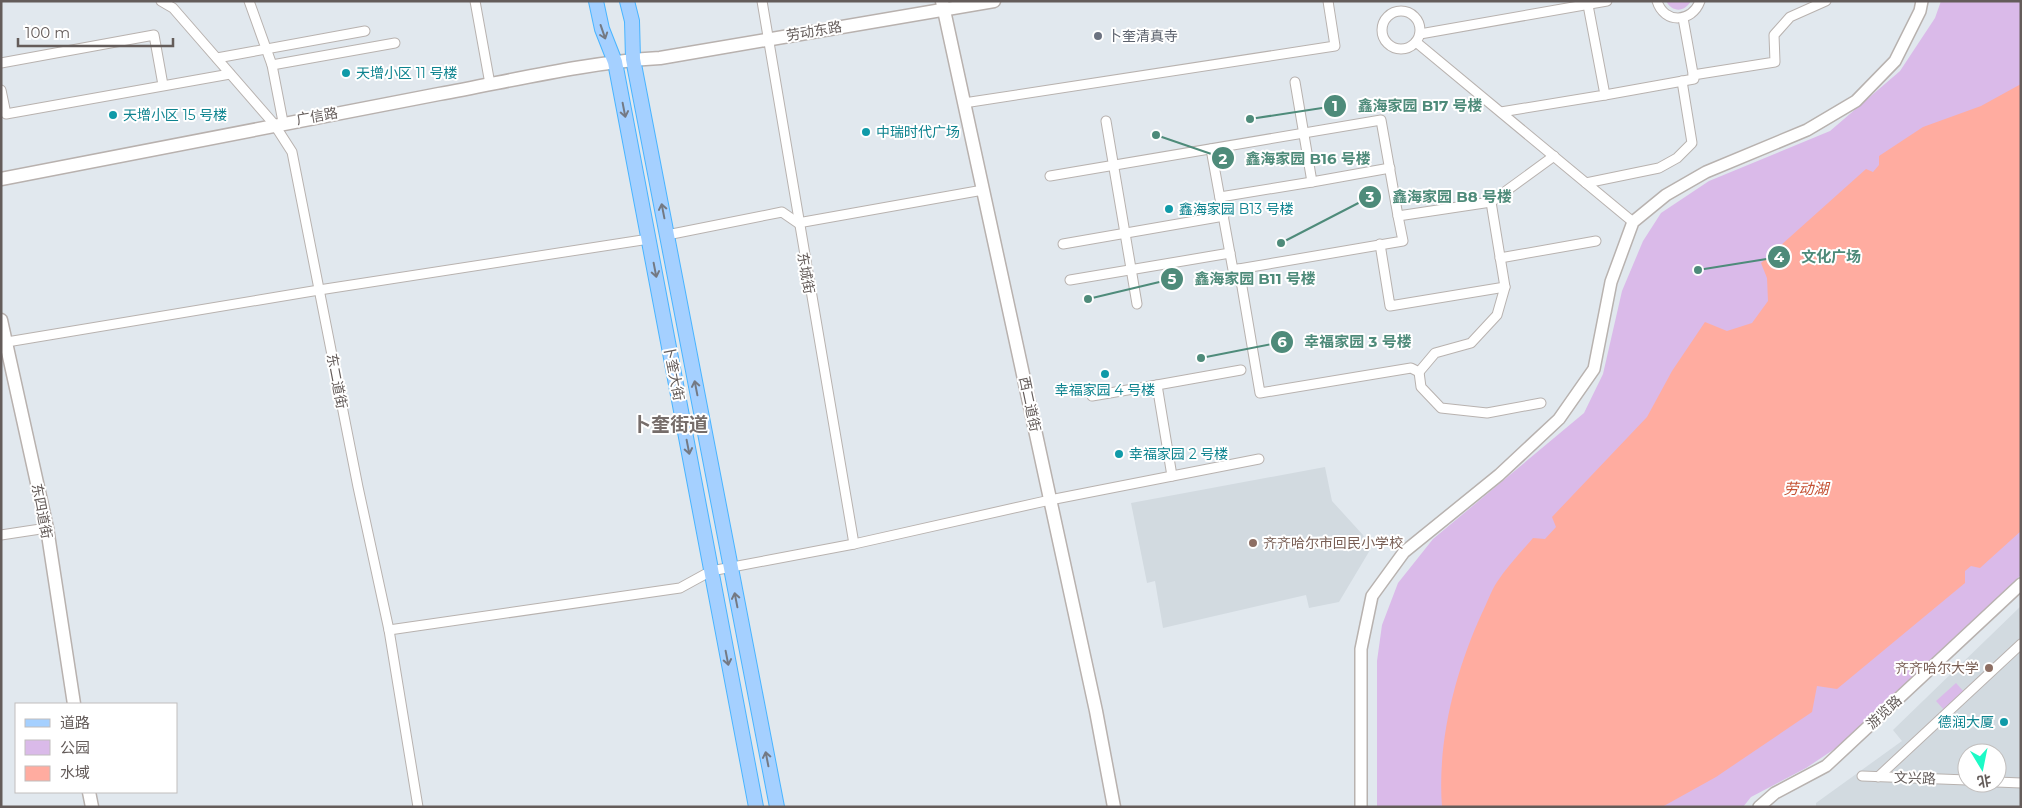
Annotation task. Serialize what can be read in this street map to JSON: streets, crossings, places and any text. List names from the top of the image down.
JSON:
{
  "streets": {
    "main road": [
      "劳动东路",
      "广信路",
      "卜奎大街",
      "西二道街",
      "东四道街"
    ],
    "street": [
      "东城街",
      "东二道街",
      "游览路",
      "文兴路"
    ]
  },
  "crossings": [
    ["劳动东路", "广信路"],
    ["劳动东路", "东城街"],
    ["劳动东路", "卜奎大街"],
    ["劳动东路", "西二道街"],
    ["广信路", "卜奎大街"],
    ["广信路", "东二道街"]
  ],
  "districts": ["卜奎街道"],
  "water": ["劳动湖"],
  "places": [
    "卜奎清真寺",
    "天增小区 11 号楼",
    "天增小区 15 号楼",
    "鑫海家园 B17 号楼",
    "中瑞时代广场",
    "鑫海家园 B16 号楼",
    "鑫海家园 B13 号楼",
    "鑫海家园 B8 号楼",
    "文化广场",
    "鑫海家园 B11 号楼",
    "幸福家园 3 号楼",
    "幸福家园 4 号楼",
    "幸福家园 2 号楼",
    "齐齐哈尔市回民小学校",
    "齐齐哈尔大学",
    "德润大厦"
  ],
  "legend": ["道路", "公园", "水域"],
  "scale_bar": "100 m",
  "north": "bottom"
}
